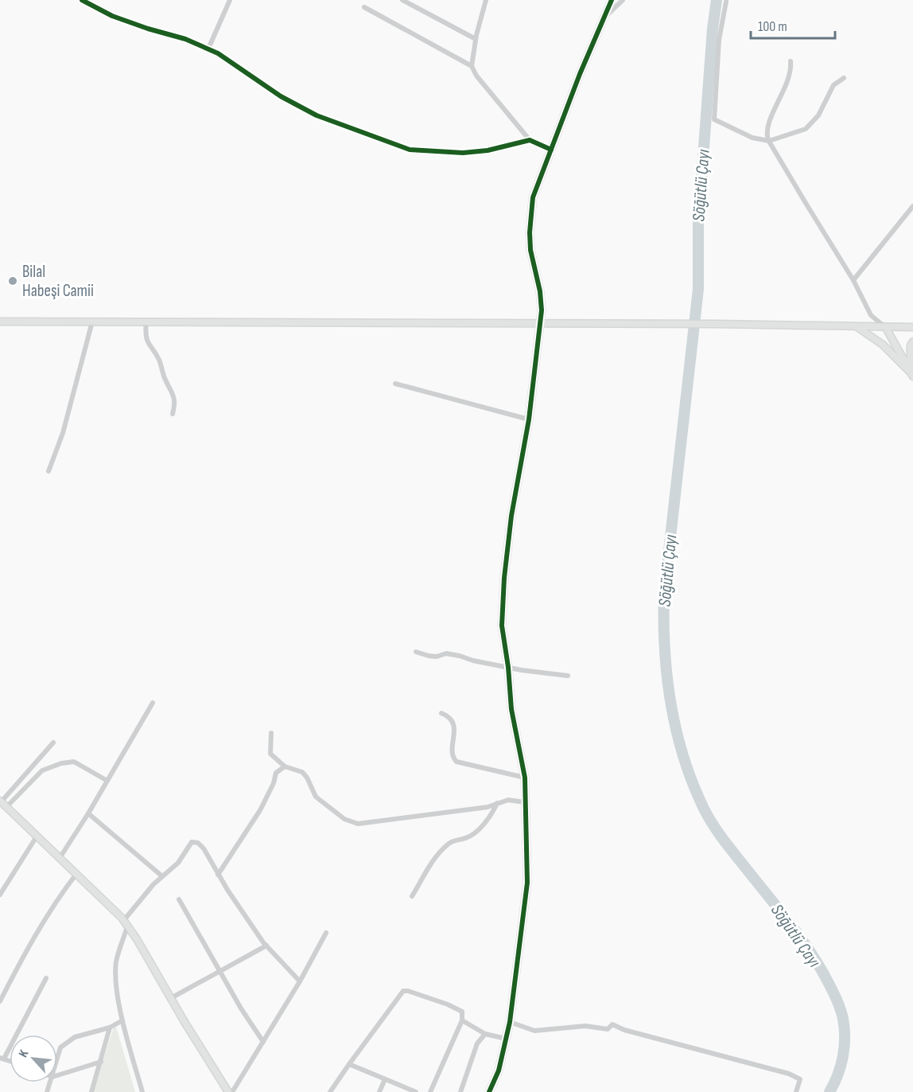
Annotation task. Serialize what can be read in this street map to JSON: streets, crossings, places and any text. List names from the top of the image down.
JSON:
{
  "water": ["Söğütlü Çayı"],
  "places": ["Bilal Habeşi Camii"],
  "scale_bar": "100 m",
  "north": "top left"
}
